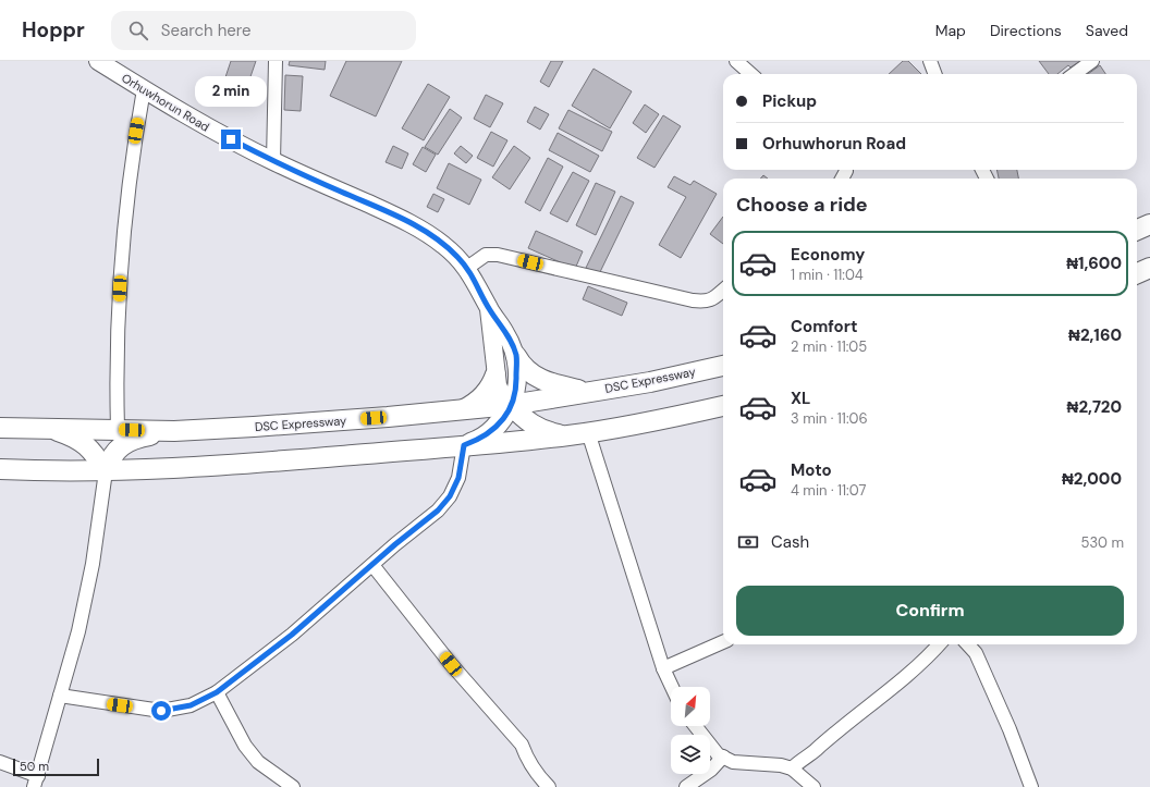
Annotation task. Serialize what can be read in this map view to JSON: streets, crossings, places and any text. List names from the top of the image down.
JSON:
{
  "streets": {
    "main road": ["DSC Expressway"],
    "street": ["Orhuwhorun Road"]
  },
  "scale_bar": "50 m",
  "north": "top right",
  "page": {
    "header": "Hoppr",
    "search": "Search here",
    "nav": ["Map", "Directions", "Saved"],
    "banner": ["Pickup", "Orhuwhorun Road"],
    "bubble": "2 min",
    "heading": "Choose a ride",
    "list": [
      {
        "name": "Economy",
        "note": "1 min · 11:04",
        "value": "₦1,600"
      },
      {
        "name": "Comfort",
        "note": "2 min · 11:05",
        "value": "₦2,160"
      },
      {
        "name": "XL",
        "note": "3 min · 11:06",
        "value": "₦2,720"
      },
      {
        "name": "Moto",
        "note": "4 min · 11:07",
        "value": "₦2,000"
      }
    ],
    "pay": ["Cash", "530 m"],
    "buttons": "Confirm",
    "scale": "50 m"
  }
}
